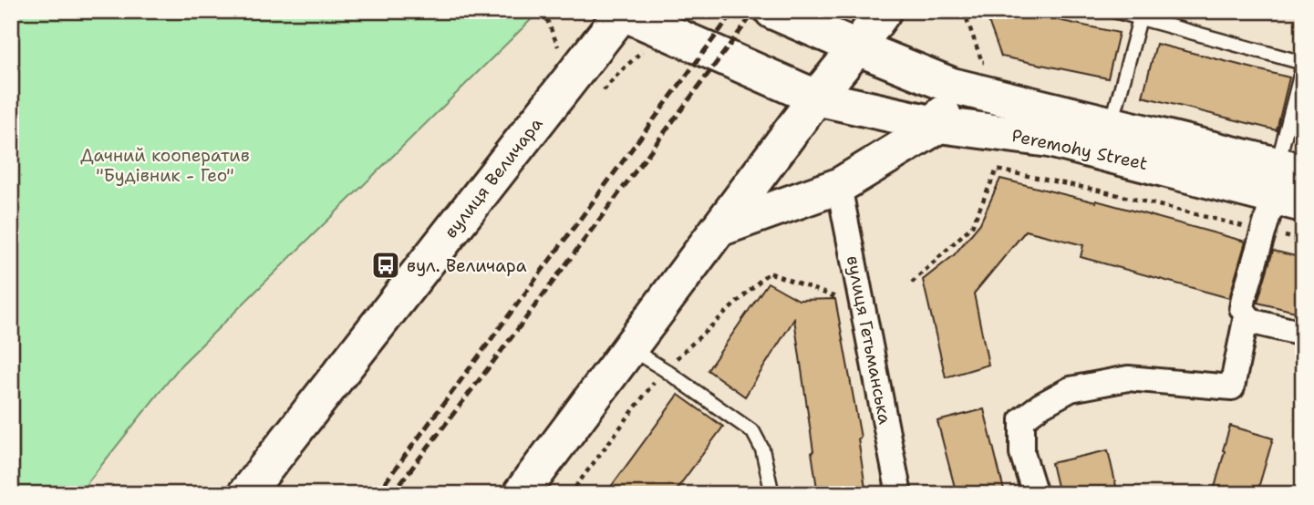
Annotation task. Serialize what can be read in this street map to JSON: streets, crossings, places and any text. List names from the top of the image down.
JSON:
{
  "streets": {
    "main road": ["Peremohy Street", "вулиця Величара"],
    "street": ["вулиця Гетьманська"]
  },
  "crossings": [
    ["Peremohy Street", "вулиця Величара"]
  ],
  "parks": ["Дачний кооператив \"Будівник - Гео\""],
  "places": {
    "bus stop": ["вул. Величара"]
  }
}
